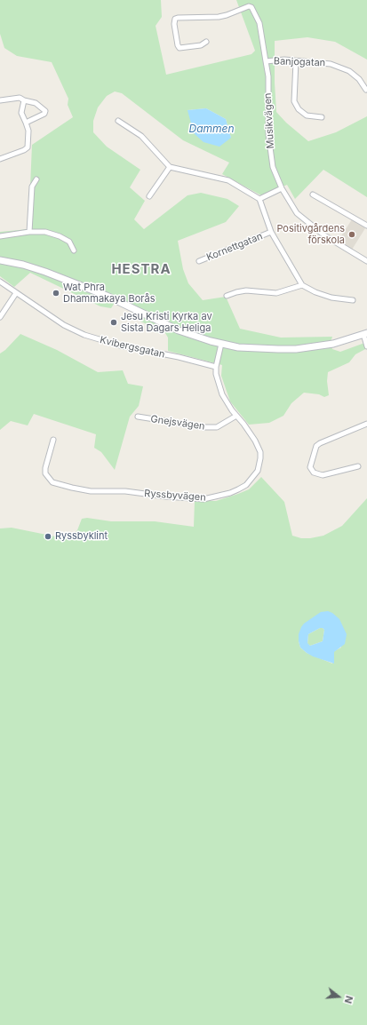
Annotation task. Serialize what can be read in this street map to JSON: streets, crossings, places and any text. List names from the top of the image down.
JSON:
{
  "streets": {
    "street": [
      "Banjogatan",
      "Musikvägen",
      "Kornettgatan",
      "Kvibergsgatan",
      "Gnejsvägen",
      "Ryssbyvägen"
    ]
  },
  "crossings": [
    ["Banjogatan", "Musikvägen"],
    ["Kvibergsgatan", "Ryssbyvägen"],
    ["Gnejsvägen", "Ryssbyvägen"]
  ],
  "districts": ["HESTRA"],
  "water": ["Dammen"],
  "places": [
    "Positivgårdens förskola",
    "Wat Phra Dhammakaya Borås",
    "Jesu Kristi Kyrka av Sista Dagars Heliga",
    "Ryssbyklint"
  ],
  "north": "right"
}
